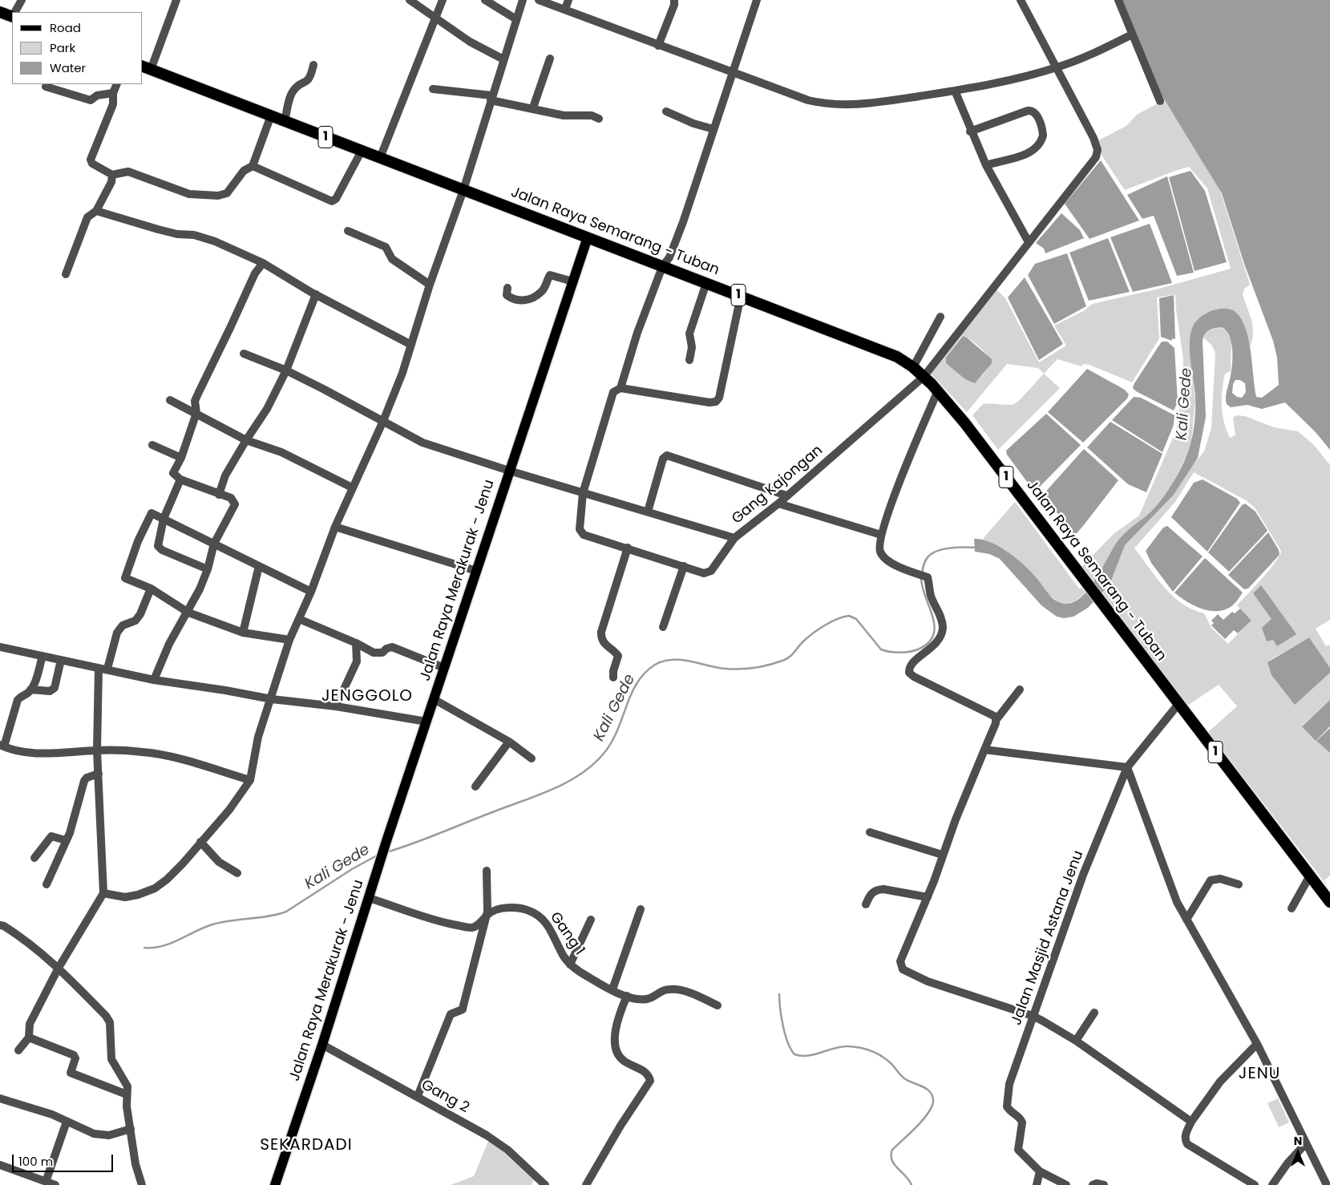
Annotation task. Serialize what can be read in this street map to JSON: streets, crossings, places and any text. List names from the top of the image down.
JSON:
{
  "streets": {
    "highway": ["1", "Jalan Raya Semarang - Tuban"],
    "main road": ["Jalan Raya Merakurak - Jenu"],
    "street": [
      "Gang Kajongan",
      "Gang 1",
      "Jalan Masjid Astana Jenu",
      "Gang 2"
    ]
  },
  "crossings": [
    ["Jalan Raya Semarang - Tuban", "Gang Kajongan"],
    ["Jalan Raya Semarang - Tuban", "Jalan Raya Merakurak - Jenu"],
    ["Jalan Raya Semarang - Tuban", "Jalan Masjid Astana Jenu"],
    ["Gang Kajongan", "Jalan Raya Merakurak - Jenu"],
    ["Jalan Raya Merakurak - Jenu", "Gang 1"],
    ["Jalan Raya Merakurak - Jenu", "Gang 2"]
  ],
  "districts": ["JENGGOLO", "JENU", "SEKARDADI"],
  "water": ["Kali Gede"],
  "legend": ["Road", "Park", "Water"],
  "scale_bar": "100 m",
  "north": "top"
}
